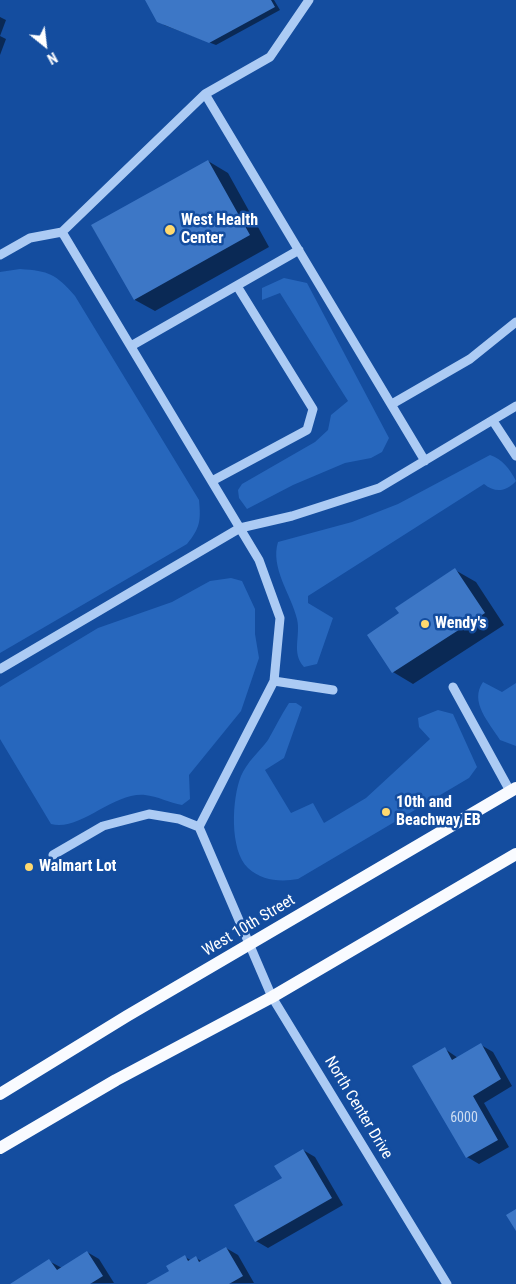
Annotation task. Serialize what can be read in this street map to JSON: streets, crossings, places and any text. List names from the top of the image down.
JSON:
{
  "streets": {
    "main road": ["West 10th Street"],
    "street": ["North Center Drive"]
  },
  "crossings": [
    ["West 10th Street", "North Center Drive"]
  ],
  "places": [
    "West Health Center",
    "Wendy's",
    "10th and Beachway EB",
    "Walmart Lot"
  ],
  "house_numbers": ["6000"],
  "north": "bottom right"
}
